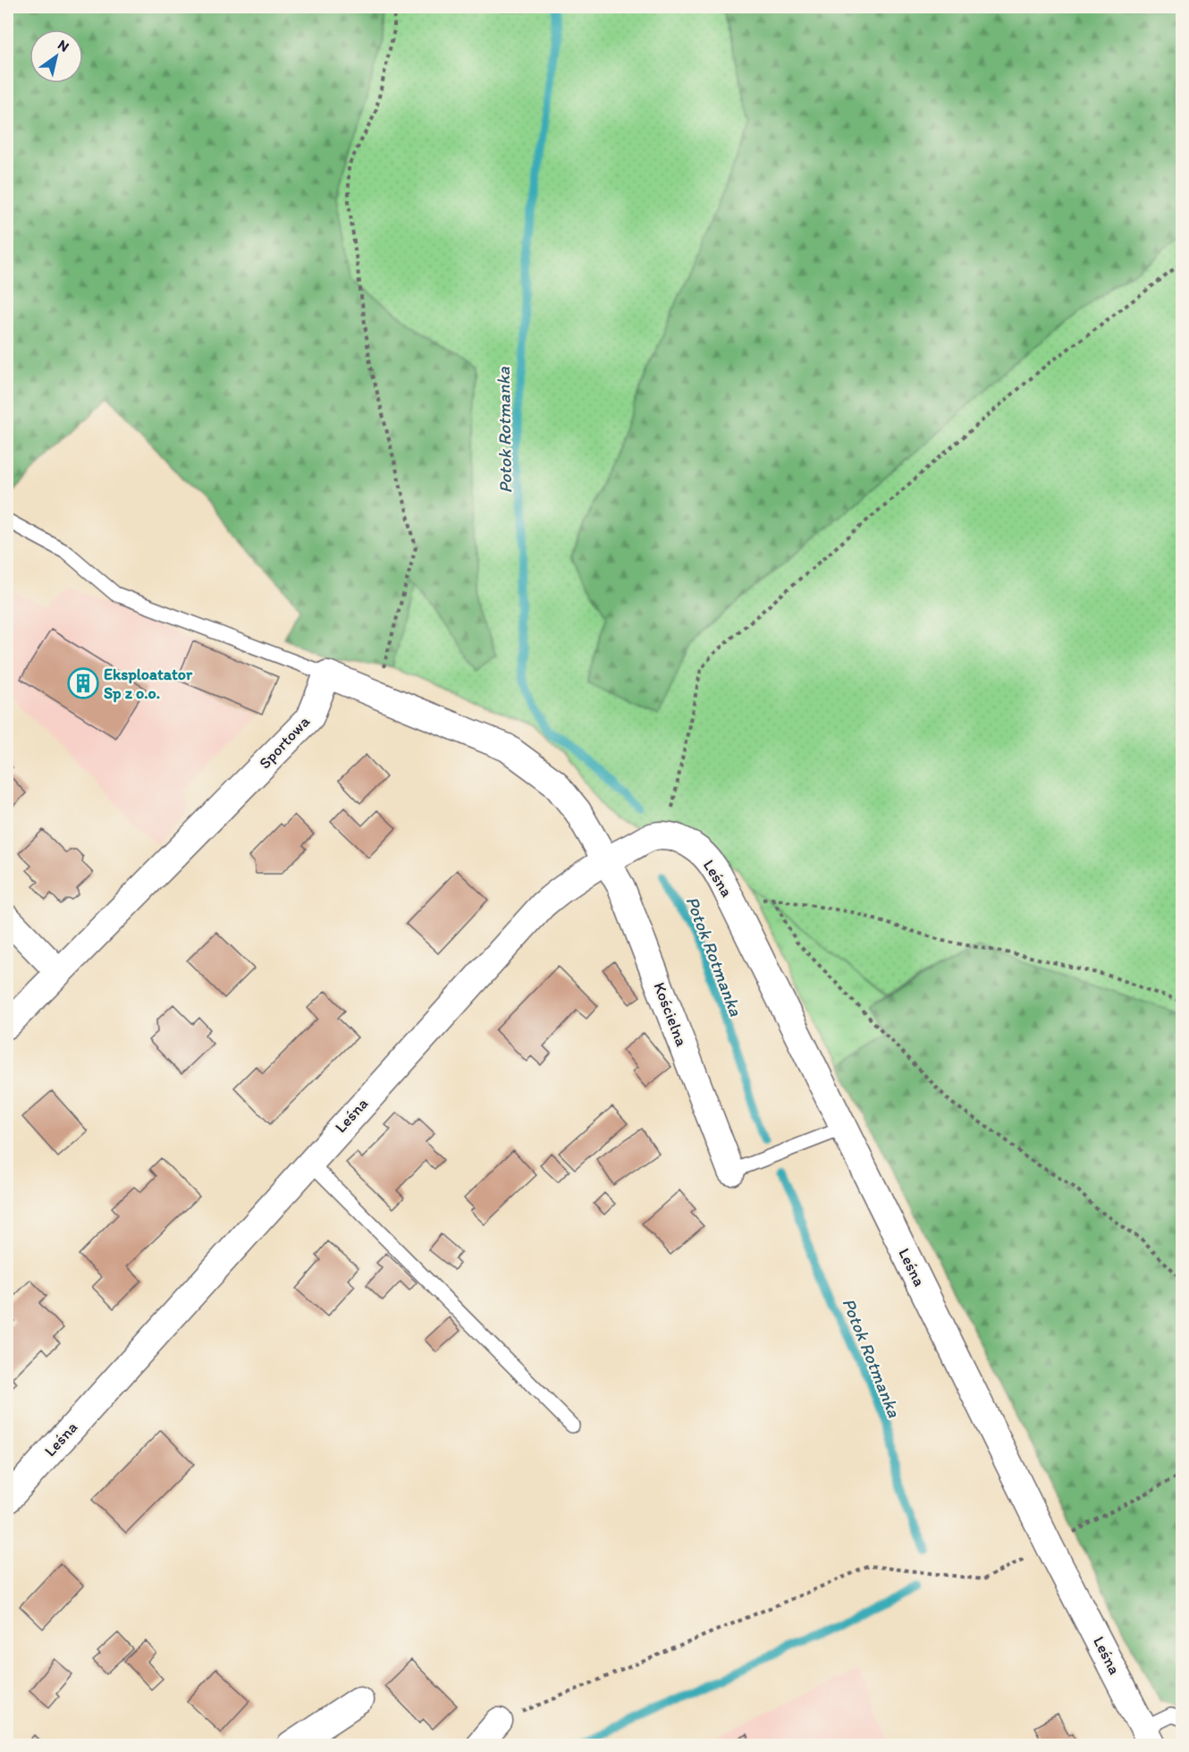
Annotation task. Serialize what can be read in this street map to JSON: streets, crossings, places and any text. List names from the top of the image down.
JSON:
{
  "streets": {
    "street": ["Sportowa", "Leśna", "Kościelna"]
  },
  "crossings": [
    ["Leśna", "Kościelna"]
  ],
  "water": ["Potok Rotmanka"],
  "places": {
    "building": ["Eksploatator Sp z o.o."]
  },
  "north": "top right"
}
